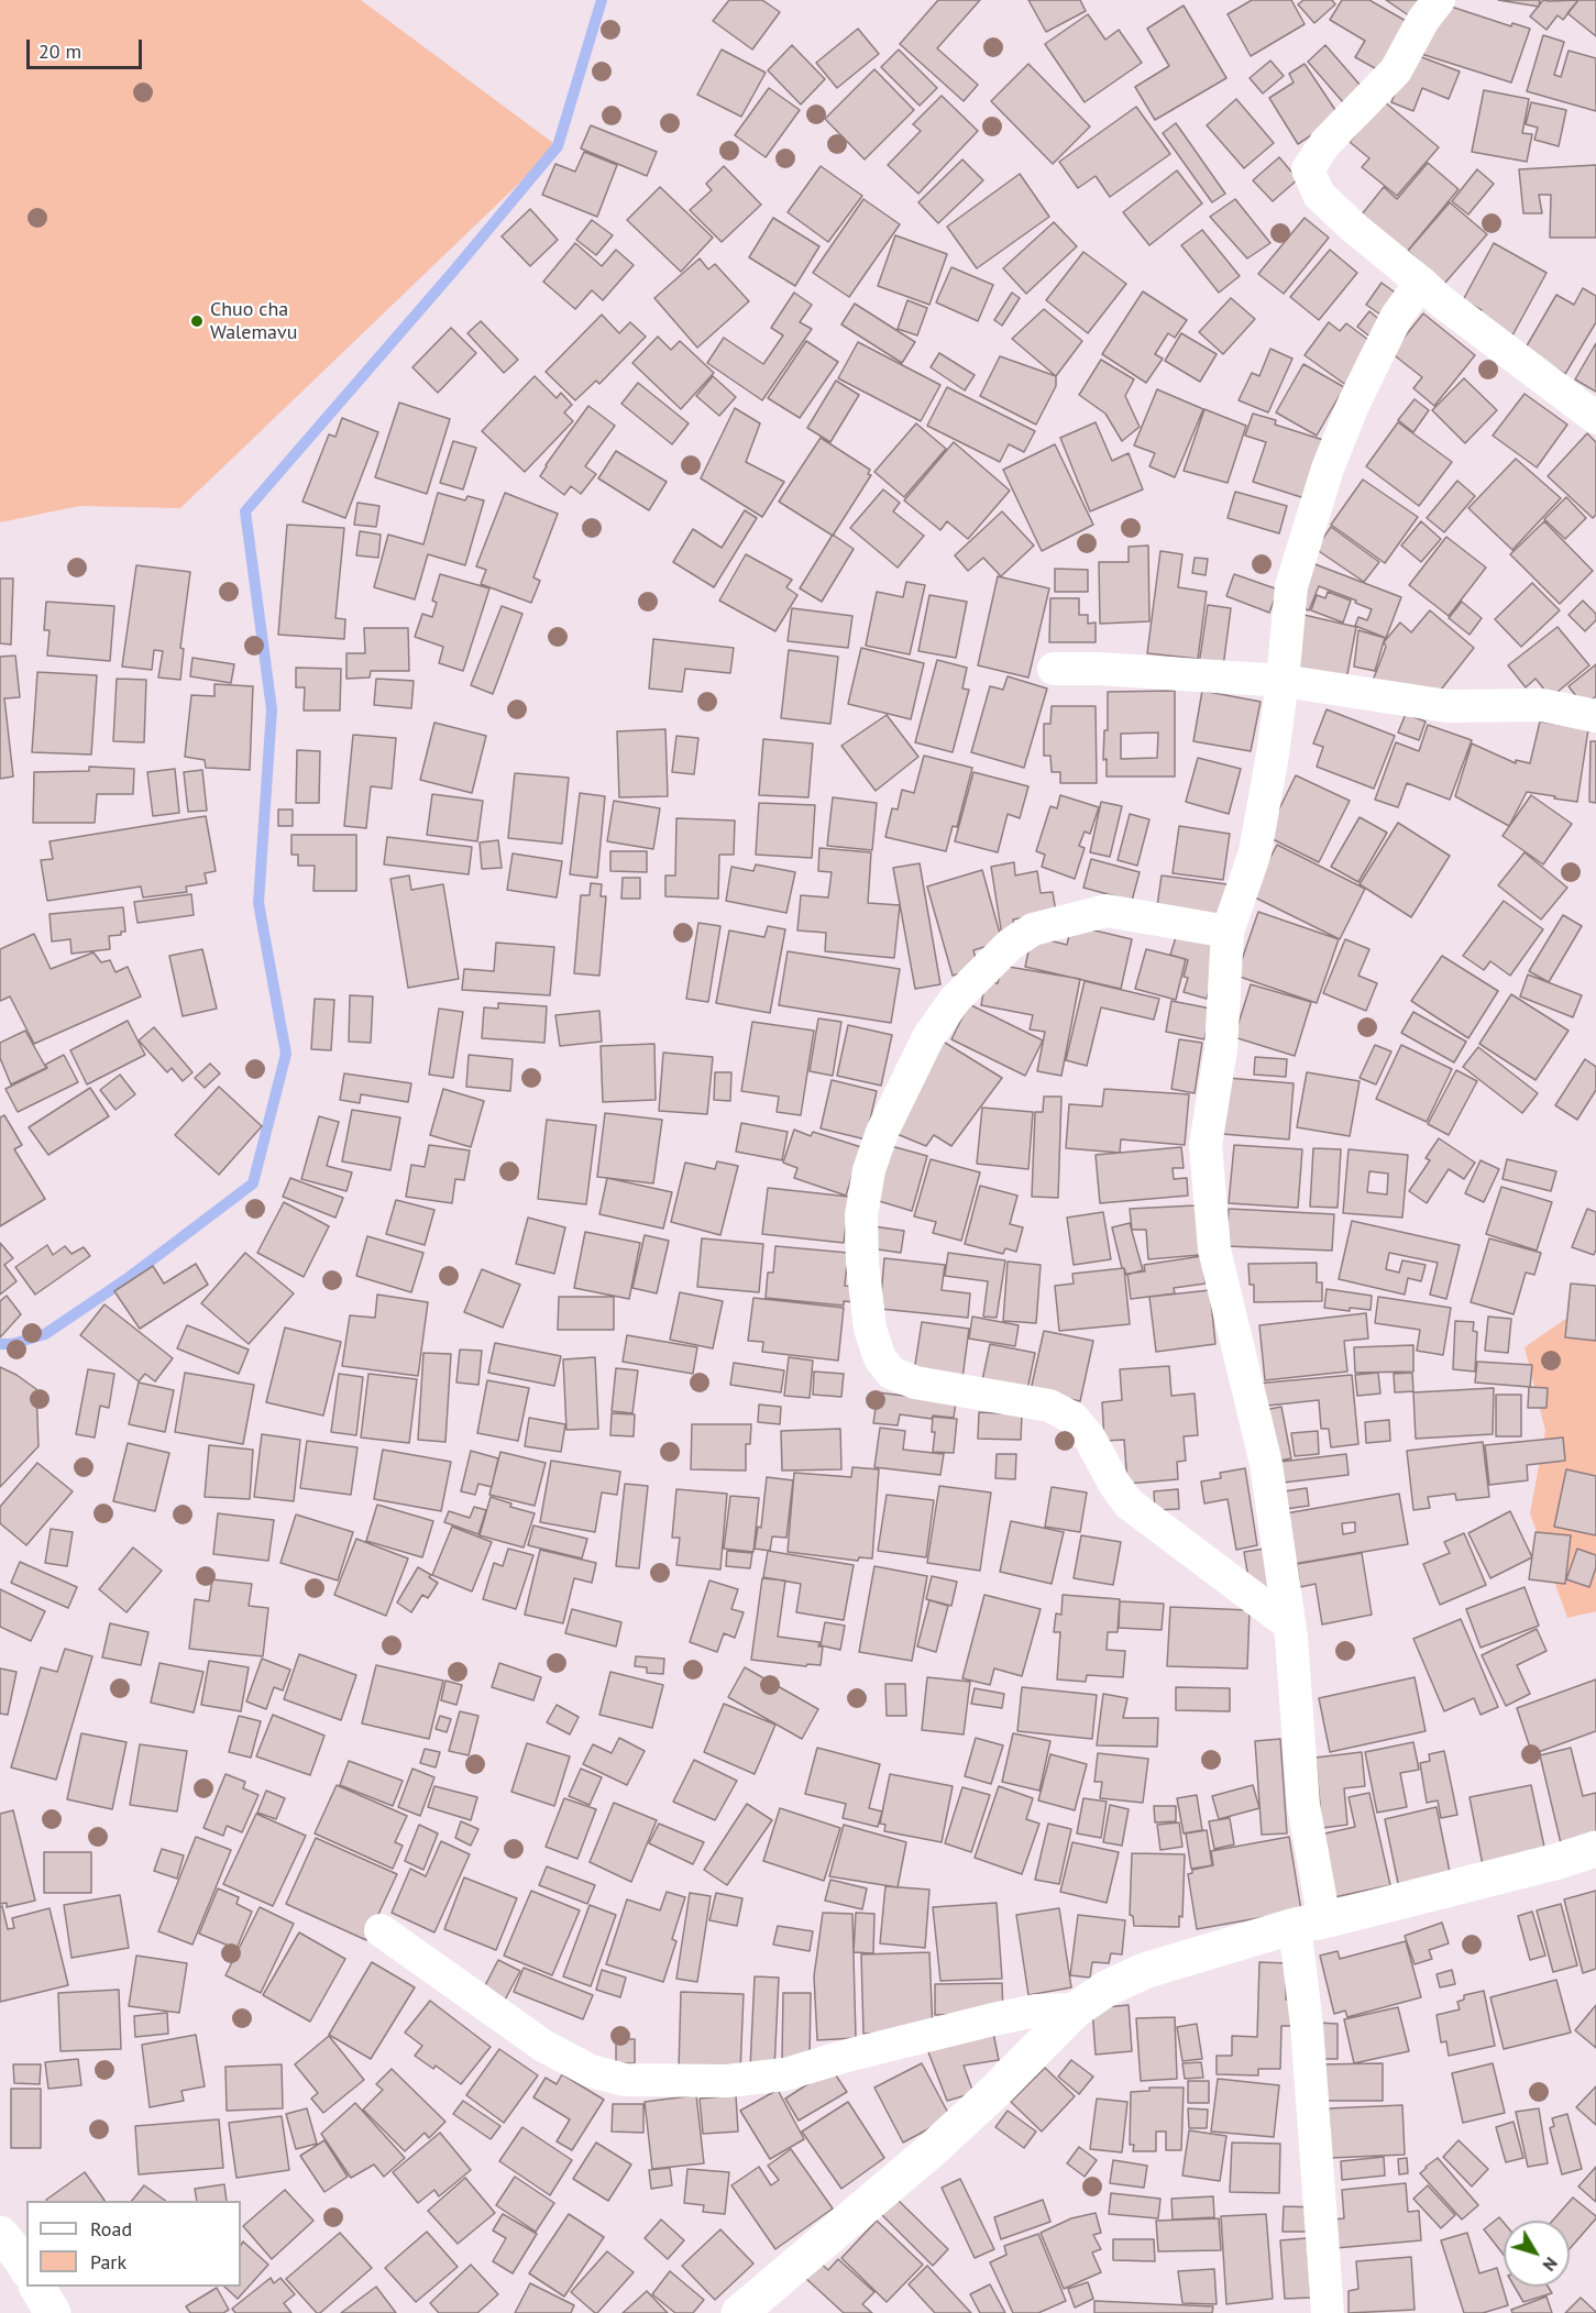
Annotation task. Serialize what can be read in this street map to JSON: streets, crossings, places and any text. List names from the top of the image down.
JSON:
{
  "places": ["Chuo cha Walemavu"],
  "legend": ["Road", "Park"],
  "scale_bar": "20 m",
  "north": "bottom right"
}
